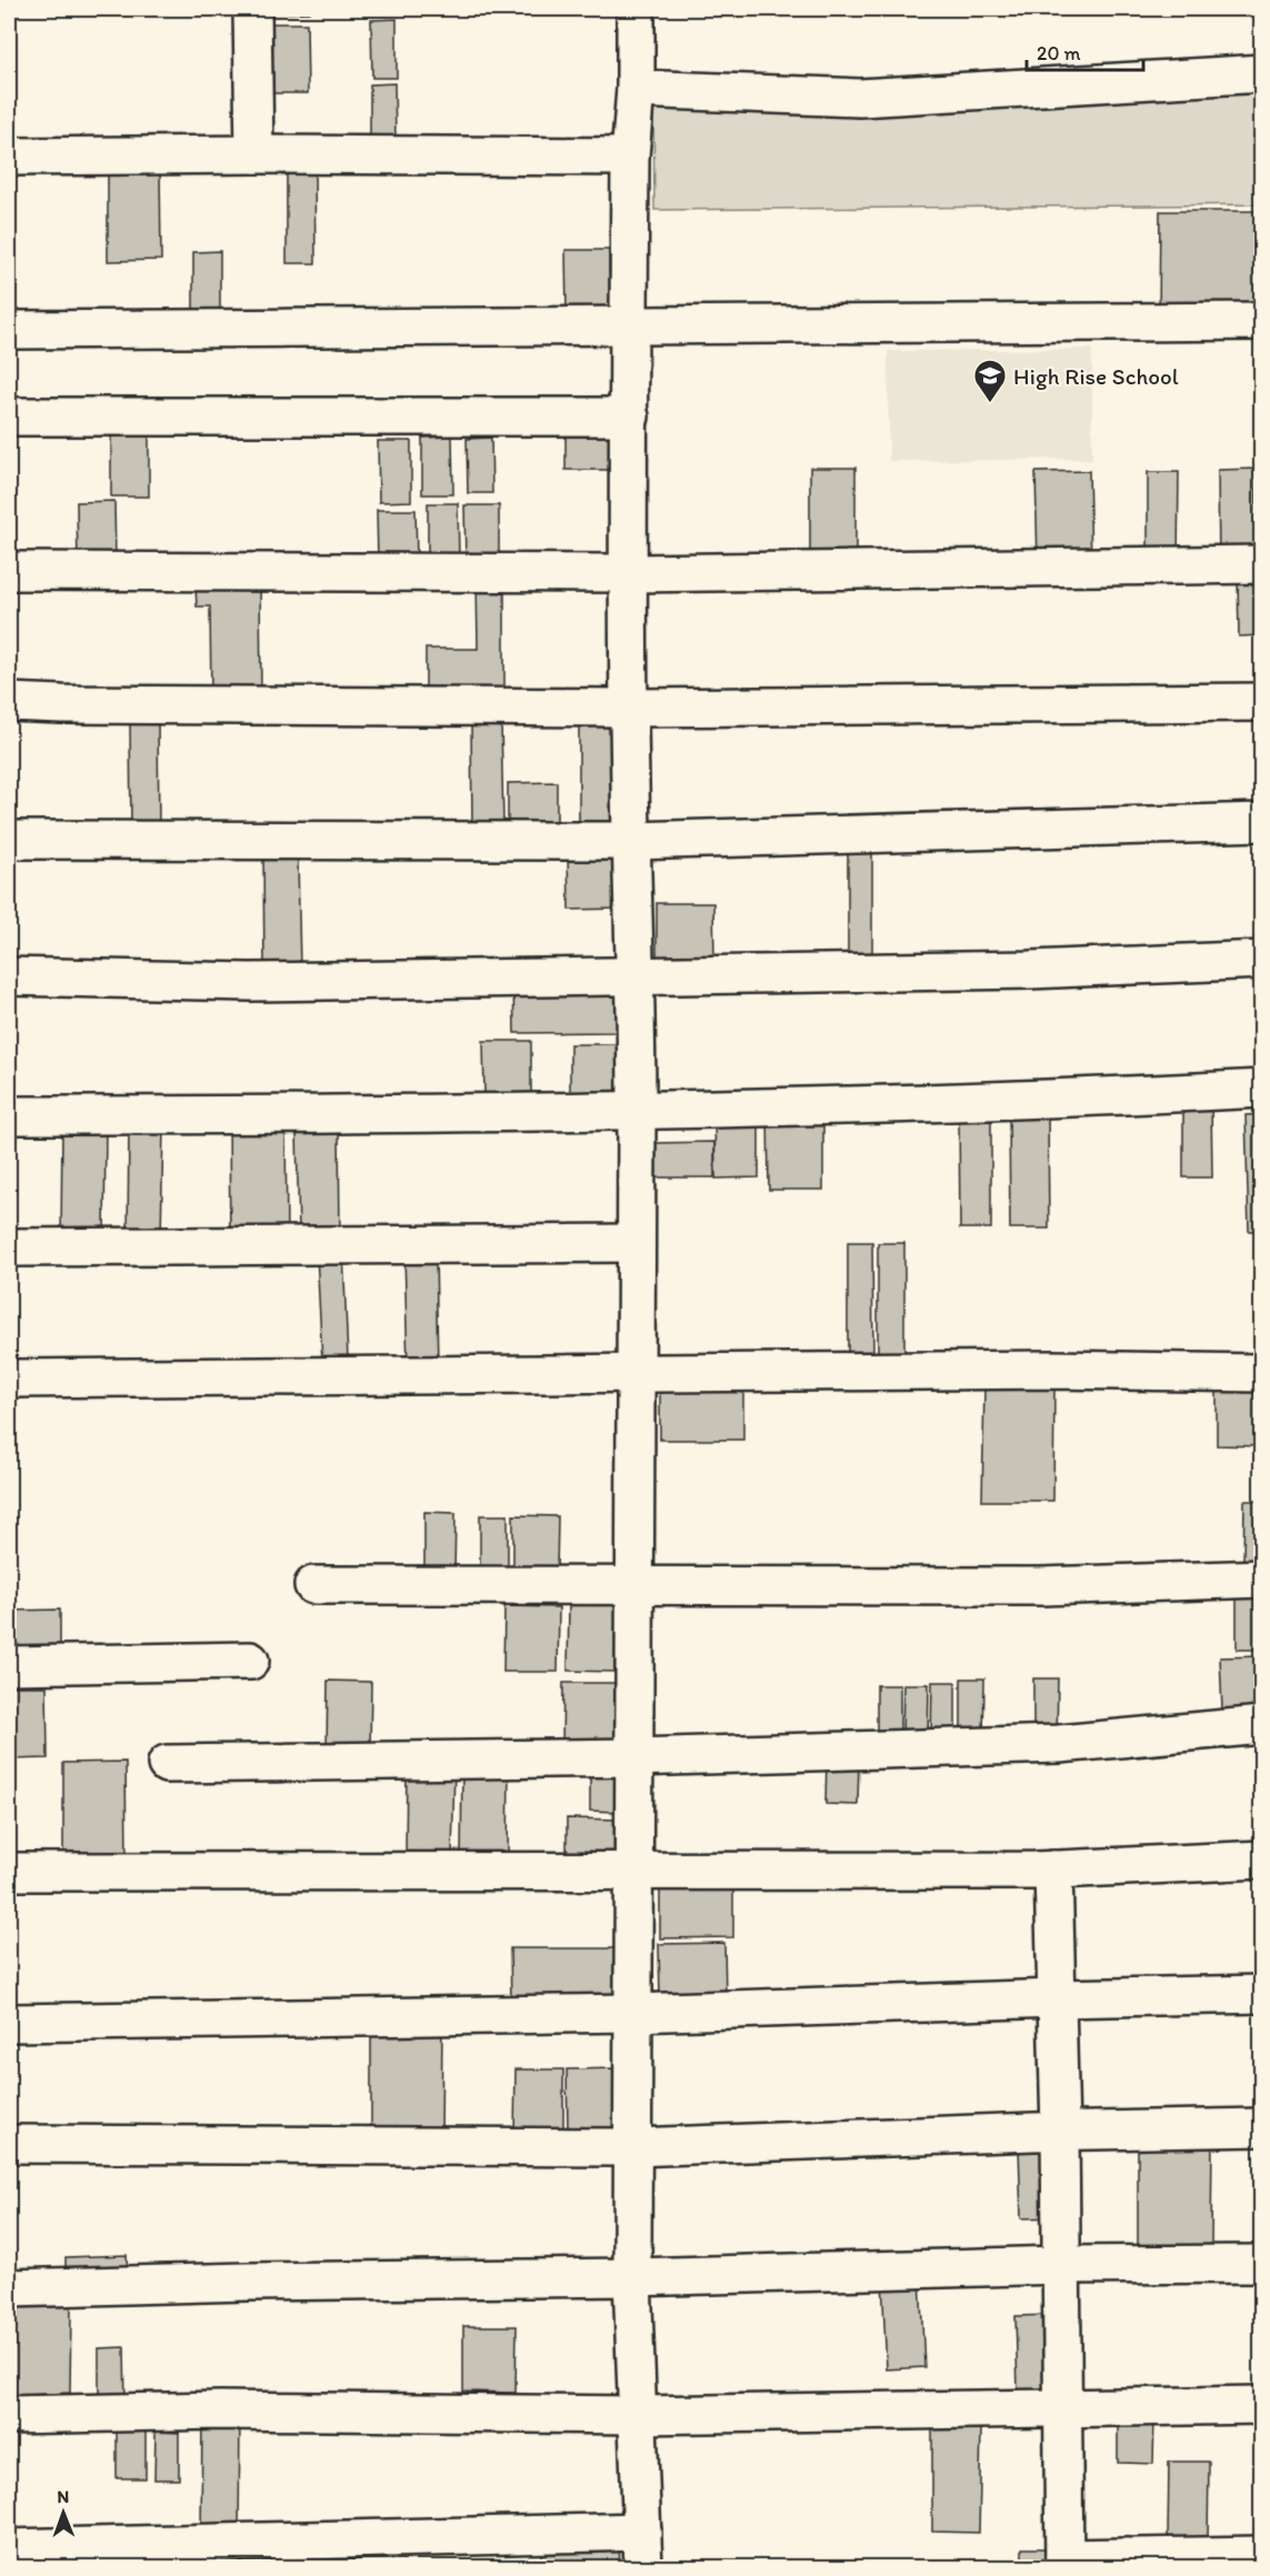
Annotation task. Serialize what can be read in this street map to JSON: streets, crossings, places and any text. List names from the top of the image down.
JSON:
{
  "places": {
    "school or university": ["High Rise School"]
  },
  "scale_bar": "20 m",
  "north": "top"
}
